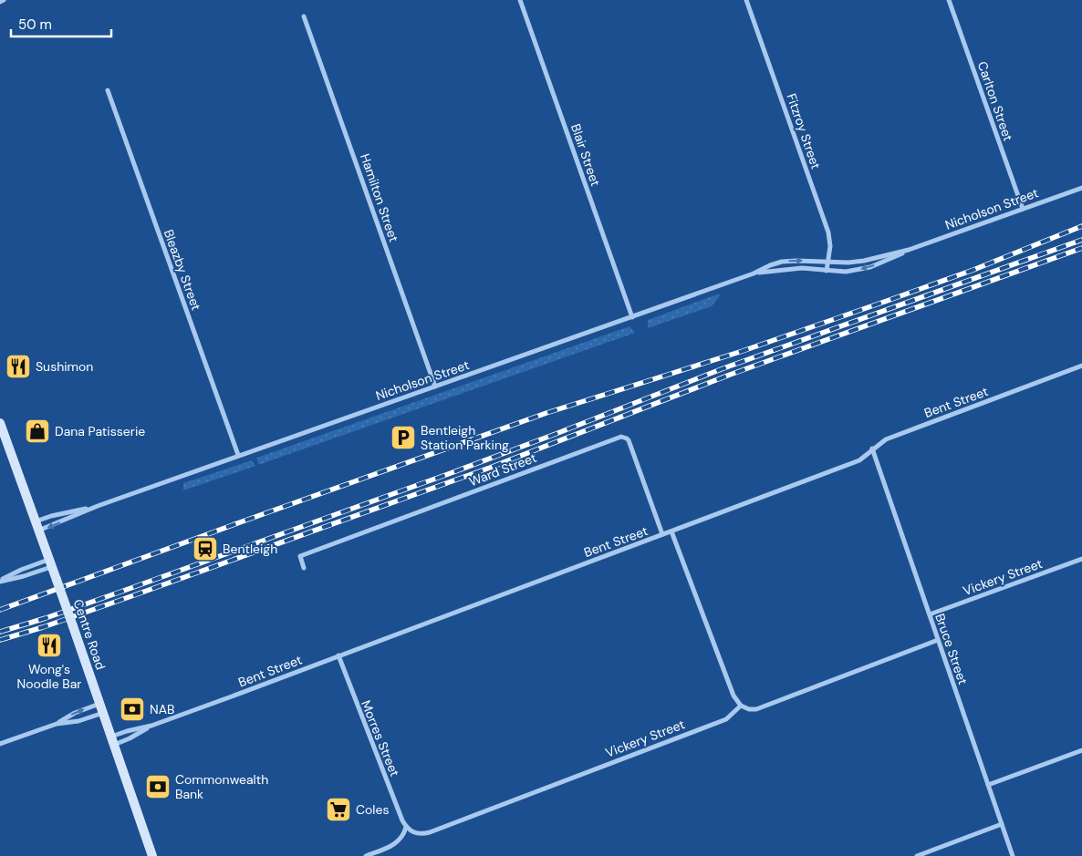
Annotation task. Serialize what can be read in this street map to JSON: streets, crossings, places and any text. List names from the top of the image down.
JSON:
{
  "streets": {
    "main road": ["Centre Road"],
    "street": [
      "Carlton Street",
      "Fitzroy Street",
      "Blair Street",
      "Hamilton Street",
      "Nicholson Street",
      "Bleazby Street",
      "Bent Street",
      "Ward Street",
      "Vickery Street",
      "Bruce Street",
      "Morres Street"
    ]
  },
  "crossings": [
    ["Carlton Street", "Nicholson Street"],
    ["Fitzroy Street", "Nicholson Street"],
    ["Blair Street", "Nicholson Street"],
    ["Hamilton Street", "Nicholson Street"],
    ["Nicholson Street", "Bleazby Street"],
    ["Nicholson Street", "Centre Road"],
    ["Bent Street", "Ward Street"],
    ["Bent Street", "Centre Road"],
    ["Bent Street", "Bruce Street"],
    ["Bent Street", "Morres Street"],
    ["Vickery Street", "Bruce Street"],
    ["Vickery Street", "Morres Street"]
  ],
  "places": {
    "restaurant": ["Sushimon", "Wong's Noodle Bar"],
    "shop": ["Dana Patisserie"],
    "parking": ["Bentleigh Station Parking"],
    "station": ["Bentleigh"],
    "bank": ["NAB", "Commonwealth Bank"],
    "supermarket": ["Coles"]
  },
  "scale_bar": "50 m"
}
